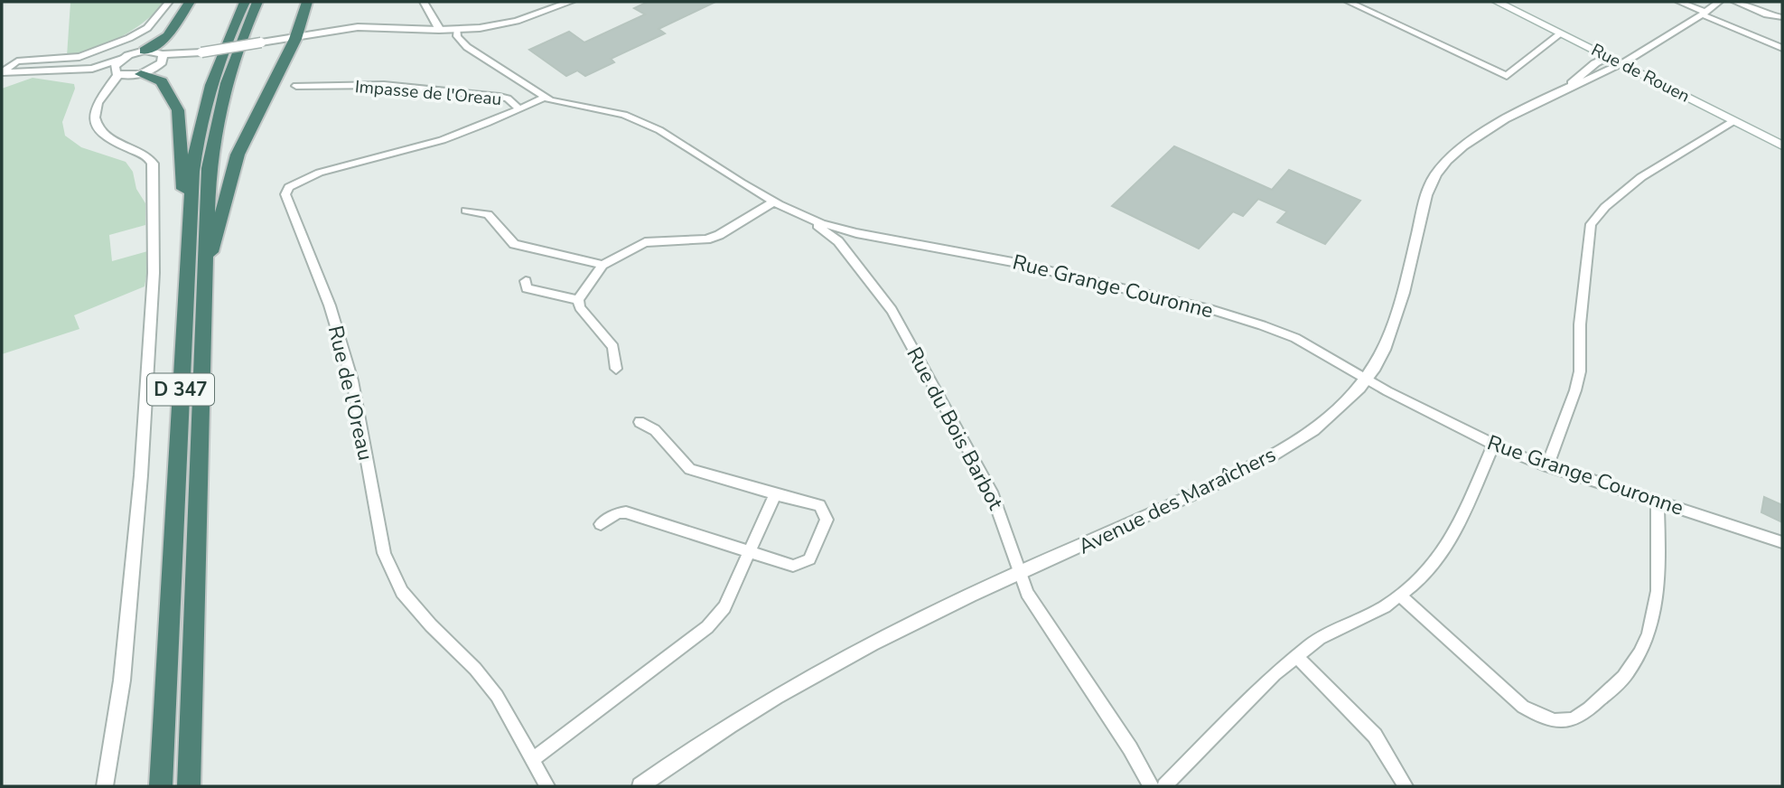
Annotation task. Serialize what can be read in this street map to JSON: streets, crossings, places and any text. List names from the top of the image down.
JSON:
{
  "streets": {
    "highway": ["D 347"],
    "main road": ["Rue de Rouen"],
    "street": [
      "Impasse de l'Oreau",
      "Rue Grange Couronne",
      "Rue de l'Oreau",
      "Rue du Bois Barbot",
      "Avenue des Maraîchers"
    ]
  },
  "crossings": [
    ["Rue de Rouen", "Avenue des Maraîchers"],
    ["Impasse de l'Oreau", "Rue de l'Oreau"],
    ["Rue Grange Couronne", "Rue du Bois Barbot"],
    ["Rue Grange Couronne", "Avenue des Maraîchers"],
    ["Rue du Bois Barbot", "Avenue des Maraîchers"]
  ]
}
